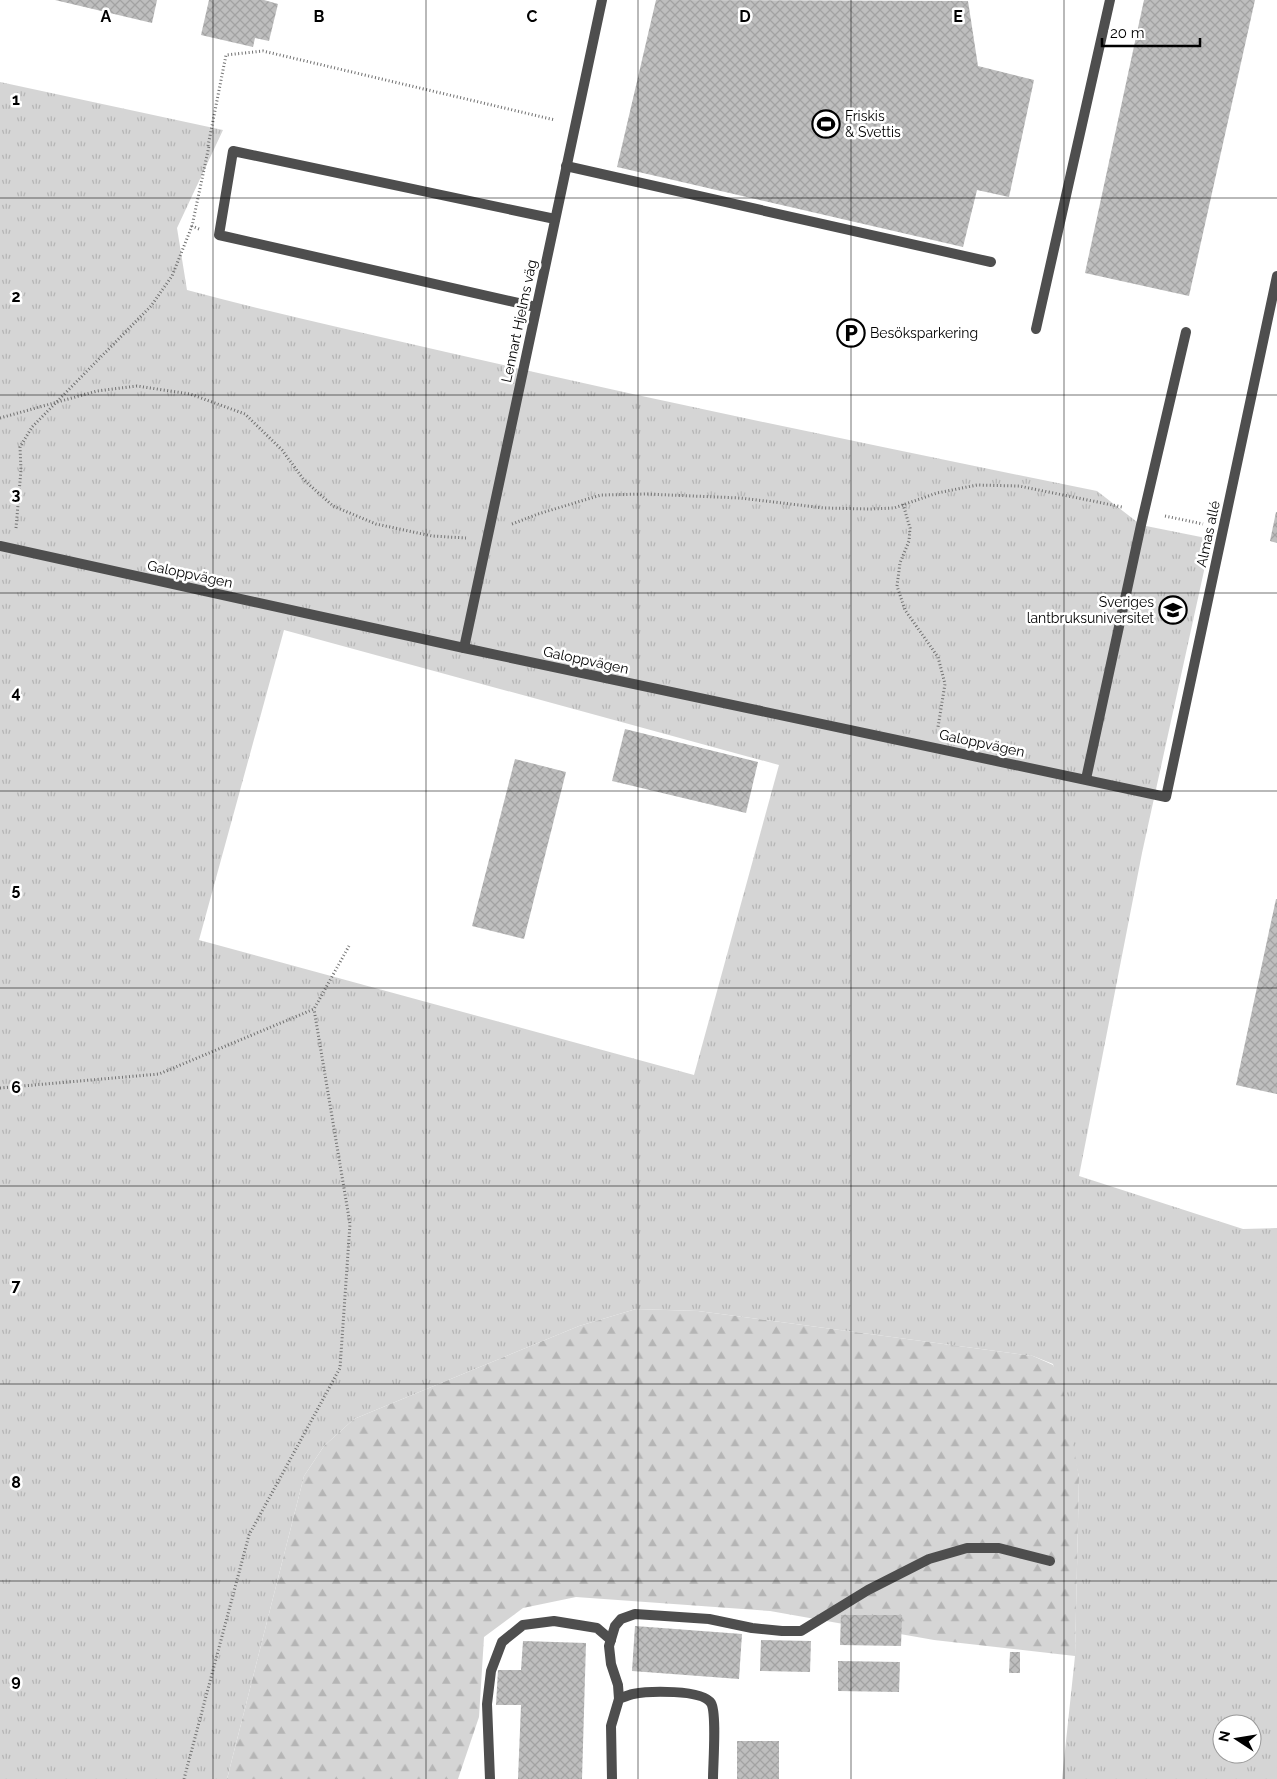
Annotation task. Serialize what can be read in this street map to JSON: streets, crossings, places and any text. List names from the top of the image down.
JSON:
{
  "streets": {
    "lane": ["Lennart Hjelms väg", "Almas allé", "Galoppvägen"]
  },
  "crossings": [
    ["Lennart Hjelms väg", "Galoppvägen"],
    ["Almas allé", "Galoppvägen"]
  ],
  "places": {
    "sports": ["Friskis & Svettis"],
    "parking": ["Besöksparkering"],
    "school or university": ["Sveriges lantbruksuniversitet"]
  },
  "scale_bar": "20 m",
  "north": "left",
  "grid": {
    "columns": [
      "A",
      "B",
      "C",
      "D",
      "E"
    ],
    "rows": [
      "1",
      "2",
      "3",
      "4",
      "5",
      "6",
      "7",
      "8",
      "9"
    ]
  }
}
